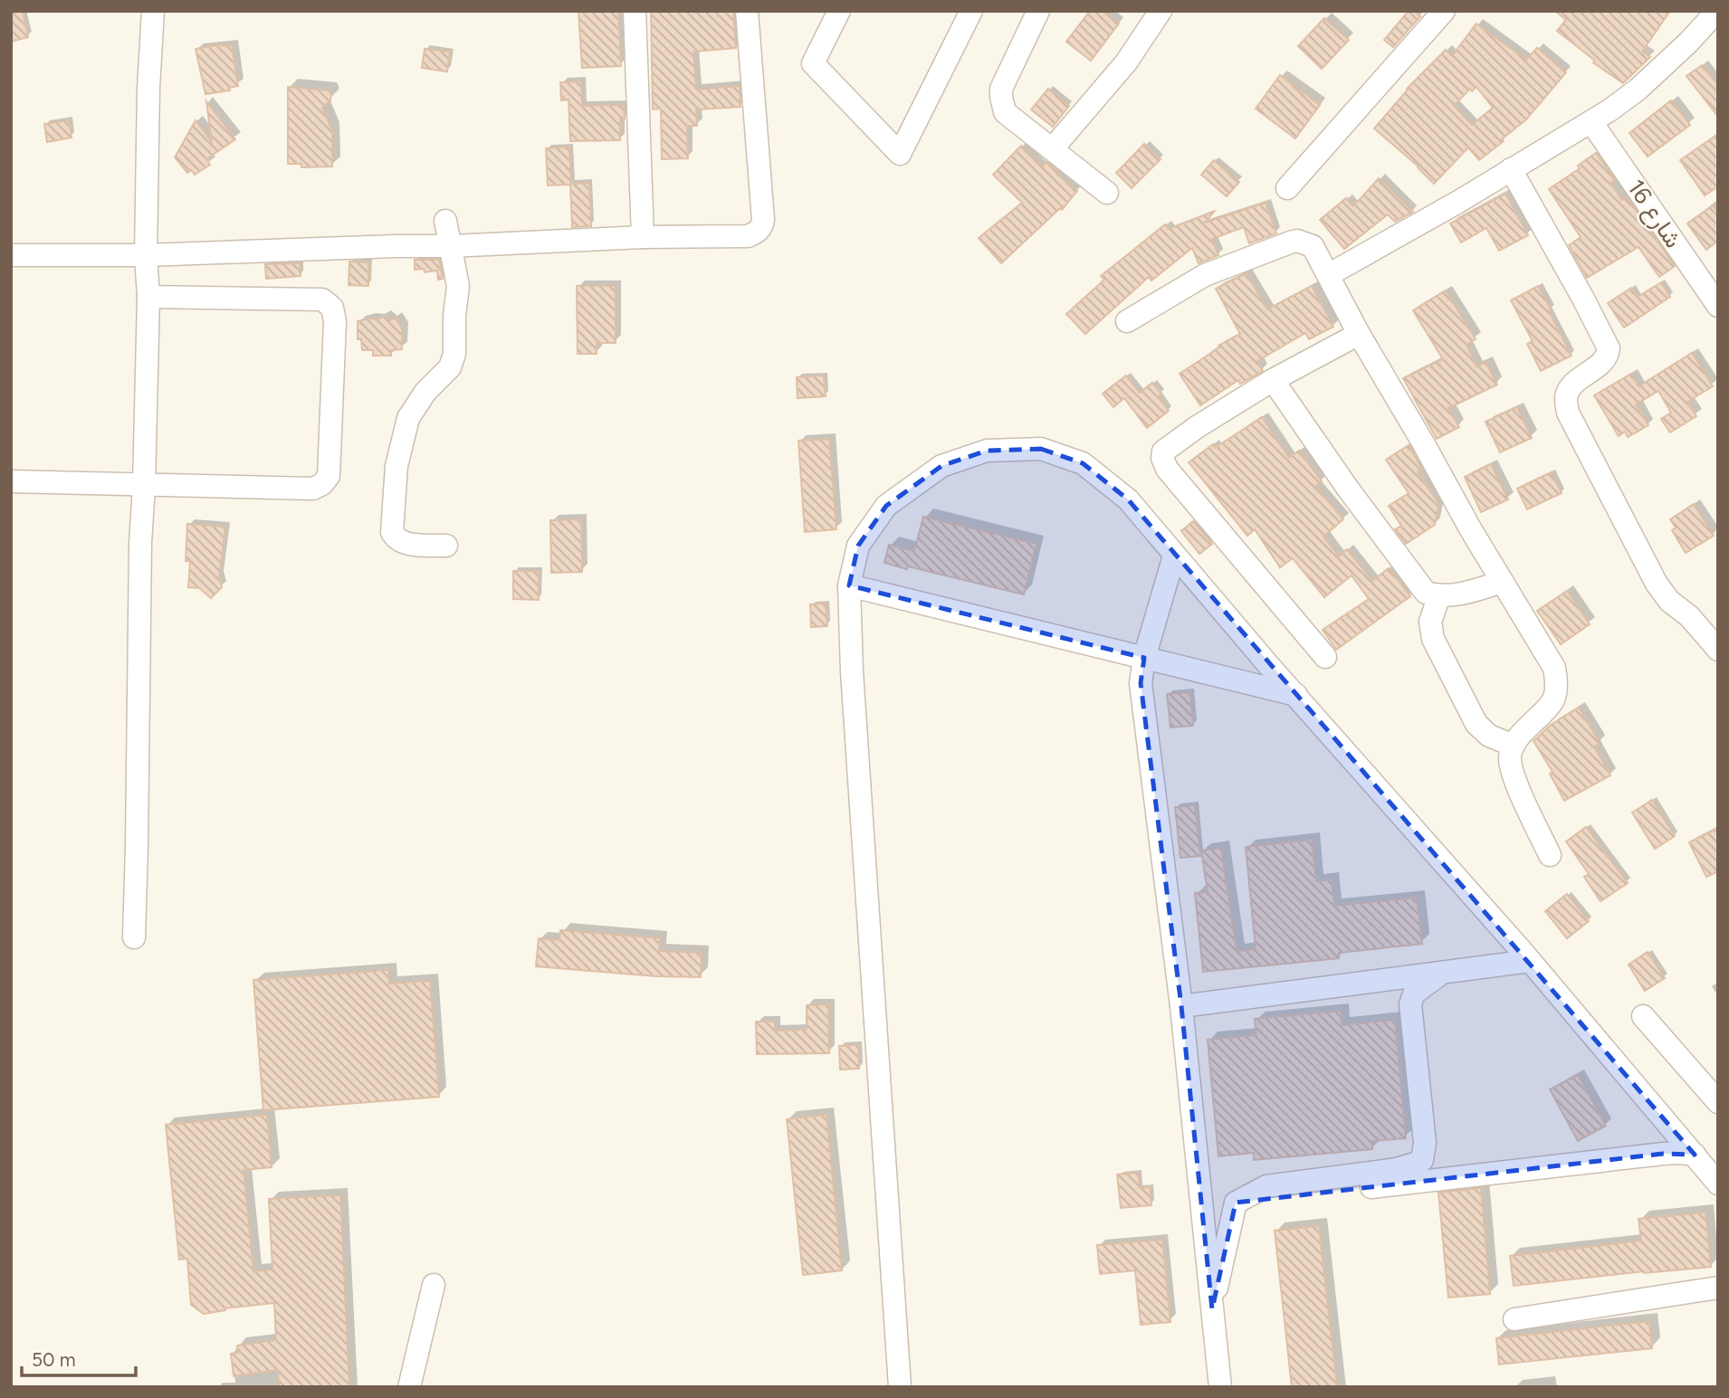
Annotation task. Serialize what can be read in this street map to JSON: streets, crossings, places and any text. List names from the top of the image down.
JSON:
{
  "streets": {
    "street": ["شارع 16"]
  },
  "scale_bar": "50 m"
}
